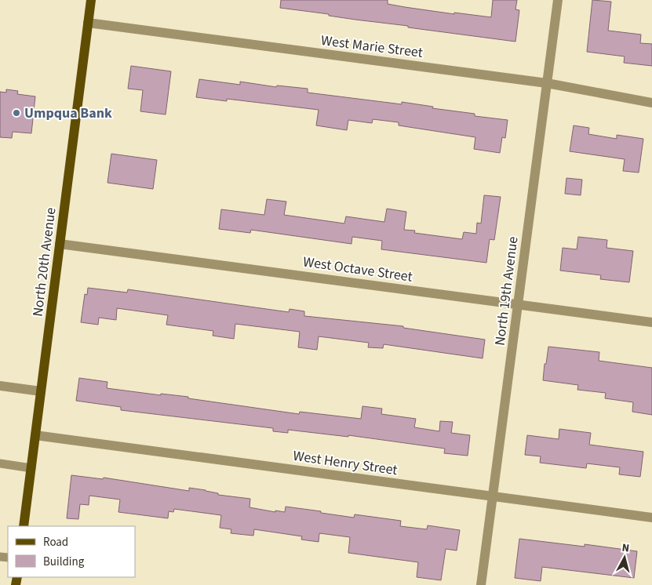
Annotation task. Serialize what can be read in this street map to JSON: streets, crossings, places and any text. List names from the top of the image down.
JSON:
{
  "streets": {
    "main road": ["North 20th Avenue"],
    "street": [
      "West Marie Street",
      "West Octave Street",
      "North 19th Avenue",
      "West Henry Street"
    ]
  },
  "crossings": [
    ["West Marie Street", "North 20th Avenue"],
    ["West Marie Street", "North 19th Avenue"],
    ["North 20th Avenue", "West Octave Street"],
    ["North 20th Avenue", "West Henry Street"],
    ["West Octave Street", "North 19th Avenue"],
    ["North 19th Avenue", "West Henry Street"]
  ],
  "places": ["Umpqua Bank"],
  "legend": ["Road", "Building"],
  "north": "top"
}
